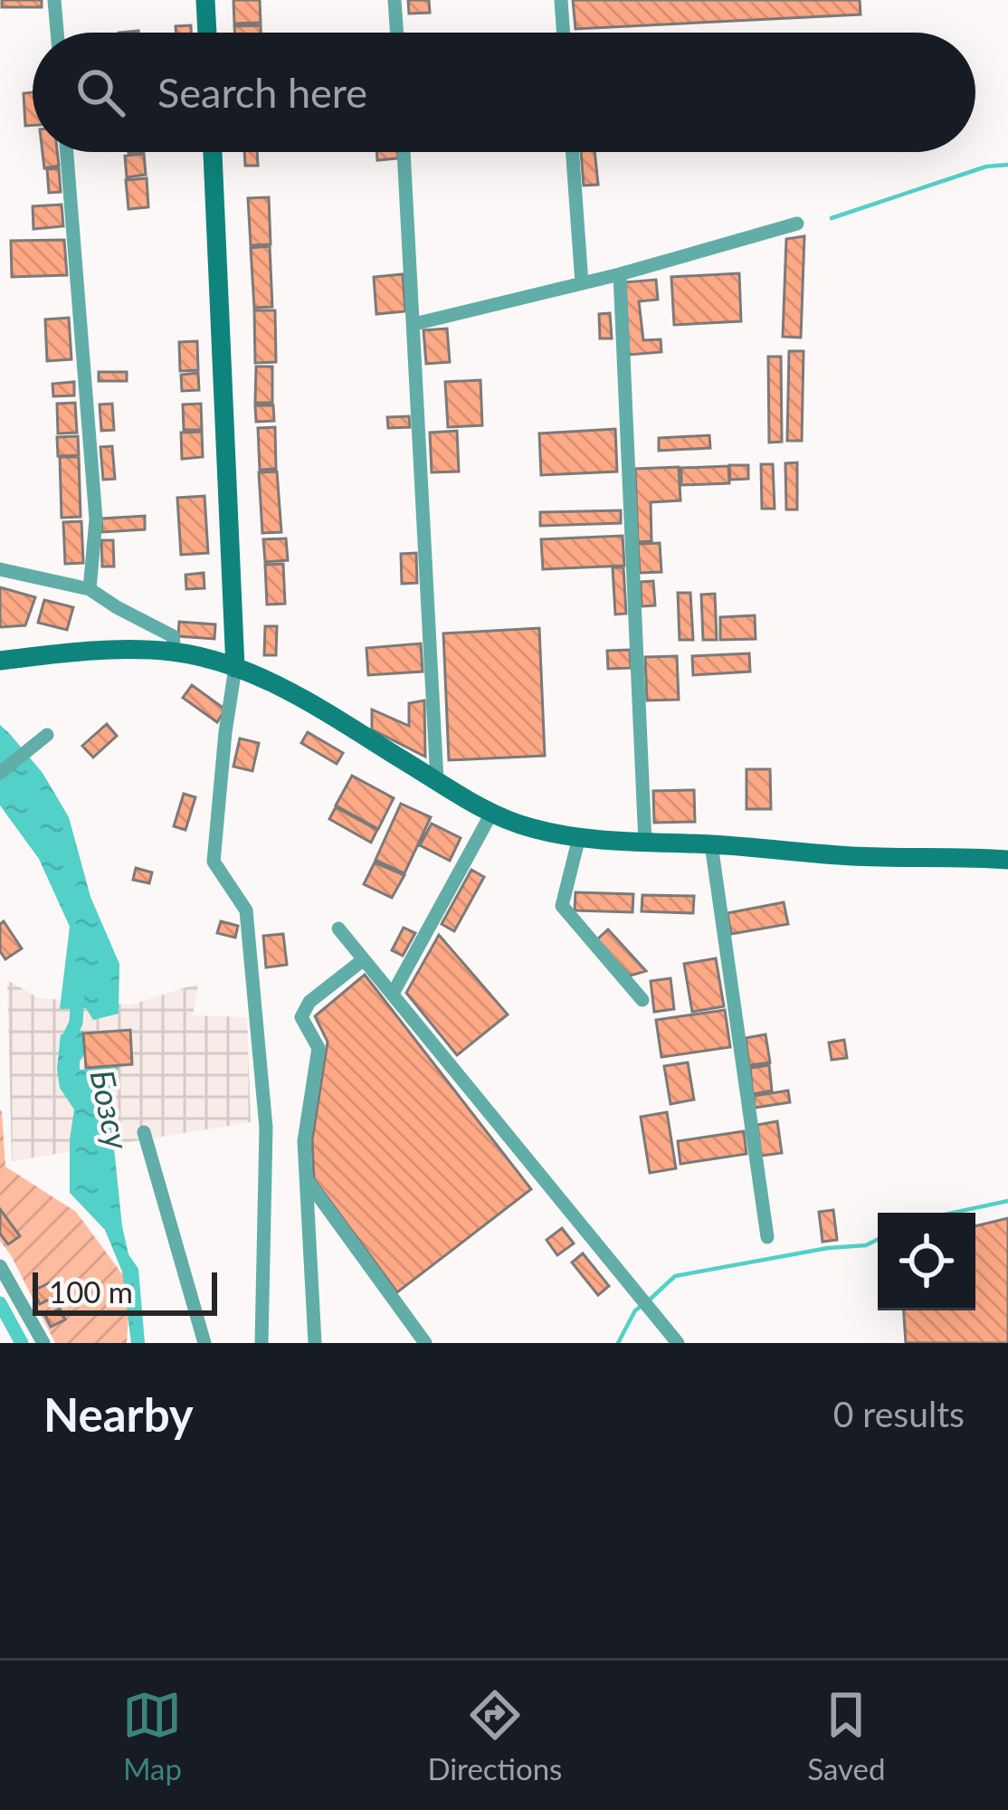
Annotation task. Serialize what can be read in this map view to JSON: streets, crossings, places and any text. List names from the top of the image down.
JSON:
{
  "water": ["Бозсу"],
  "scale_bar": "100 m",
  "page": {
    "search": "Search here",
    "scale": "100 m",
    "heading": ["Nearby", "0 results"],
    "nav": ["Map", "Directions", "Saved"]
  }
}
